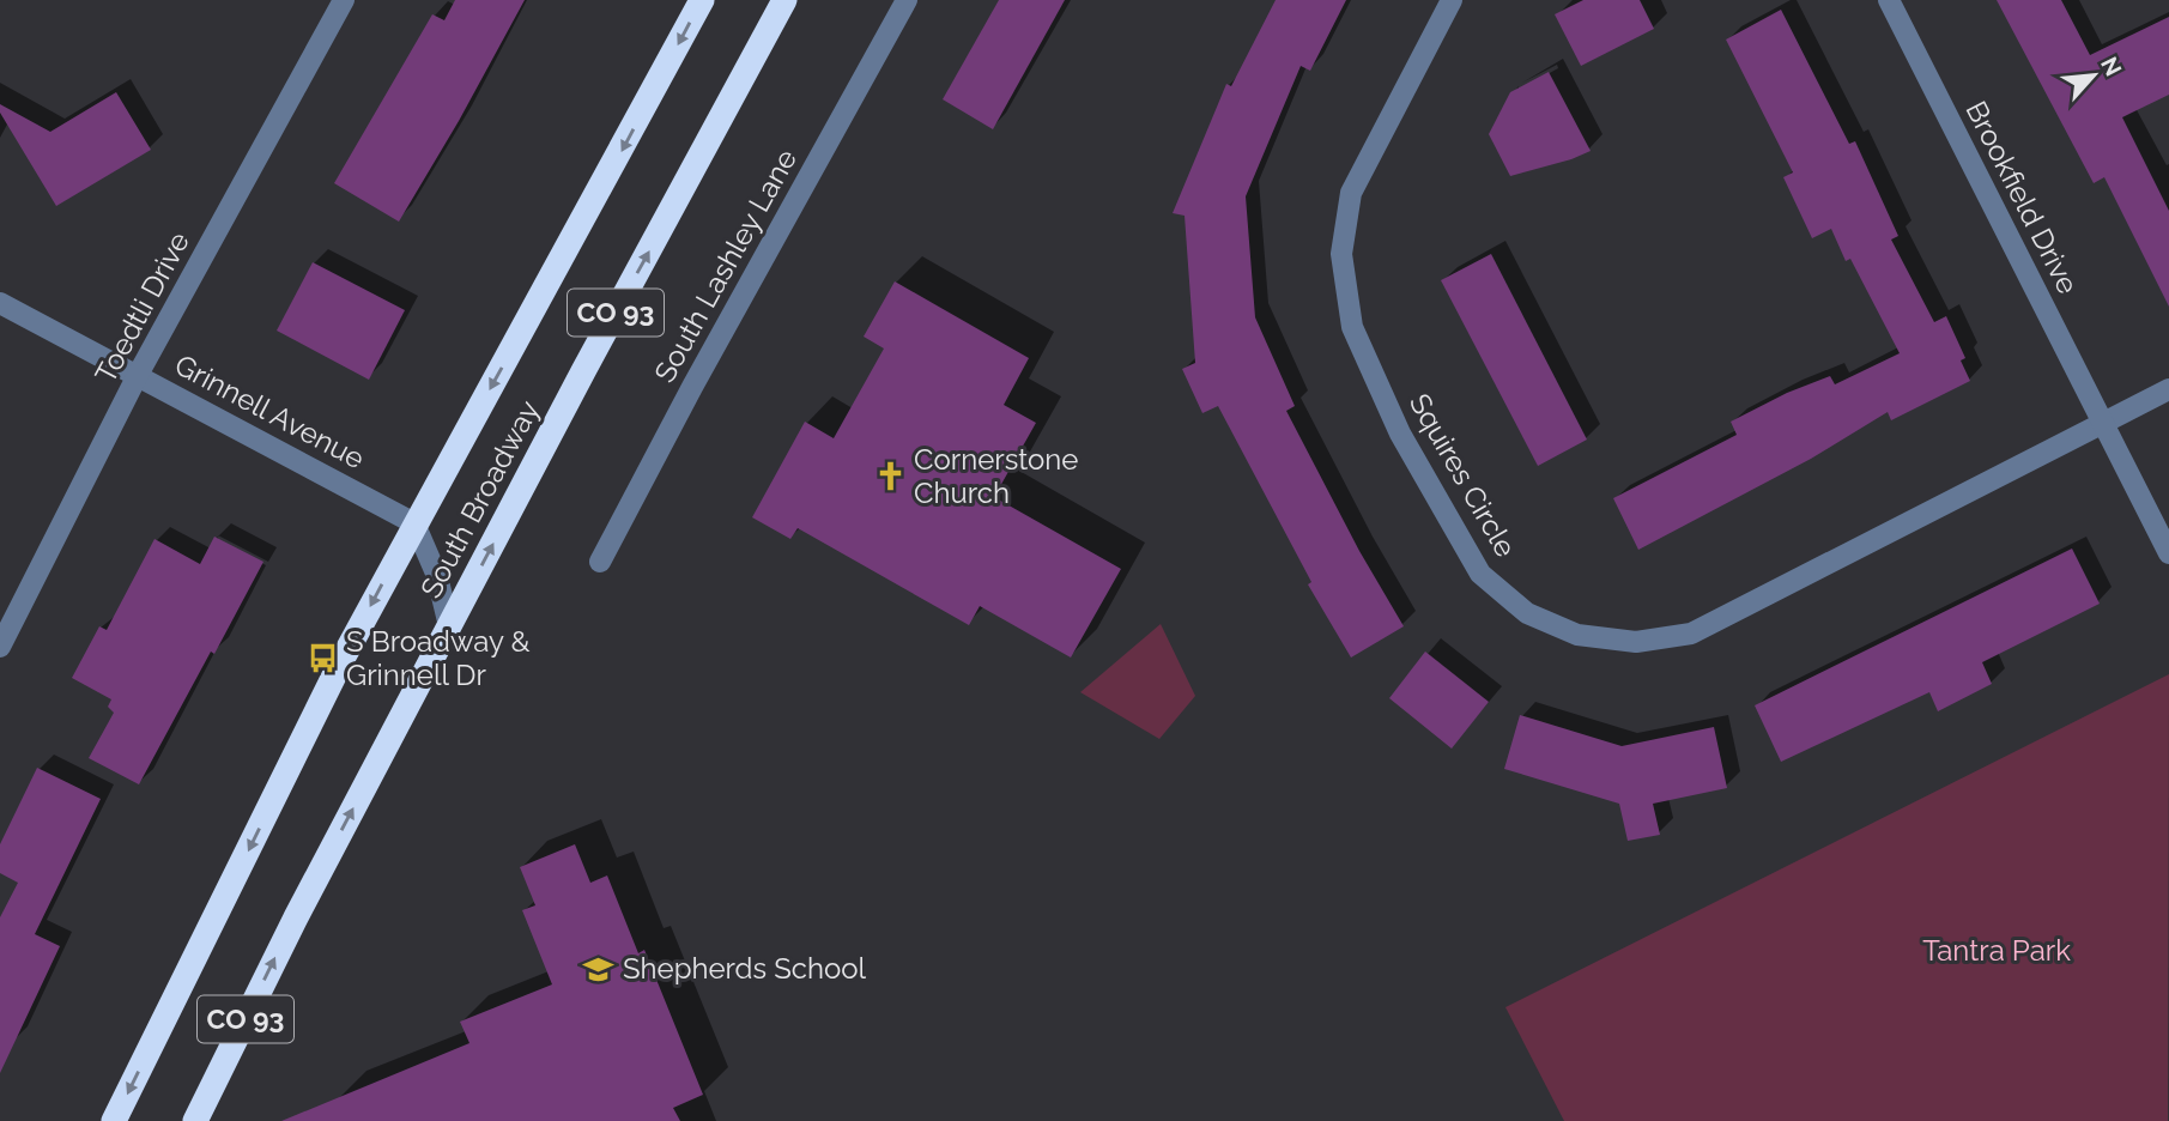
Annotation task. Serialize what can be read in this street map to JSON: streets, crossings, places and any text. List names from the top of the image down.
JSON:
{
  "streets": {
    "highway": ["CO 93", "South Broadway"],
    "street": [
      "Brookfield Drive",
      "South Lashley Lane",
      "Toedtli Drive",
      "Grinnell Avenue",
      "Squires Circle"
    ]
  },
  "crossings": [
    ["Brookfield Drive", "Squires Circle"],
    ["Toedtli Drive", "Grinnell Avenue"],
    ["Grinnell Avenue", "South Broadway"]
  ],
  "parks": ["Tantra Park"],
  "places": {
    "church": ["Cornerstone Church"],
    "bus stop": ["S Broadway & Grinnell Dr"],
    "school or university": ["Shepherds School"]
  },
  "north": "top right"
}
